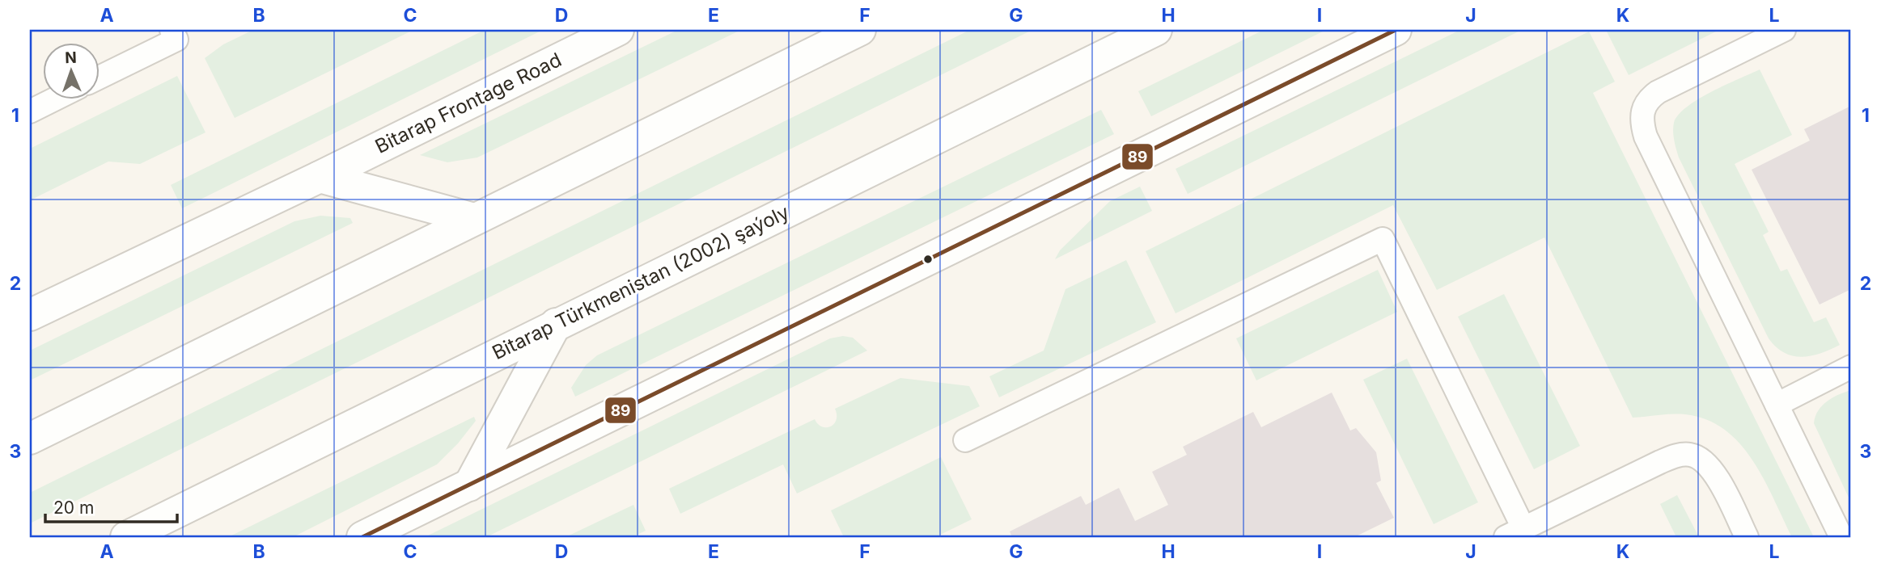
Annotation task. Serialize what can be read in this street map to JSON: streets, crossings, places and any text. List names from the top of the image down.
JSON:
{
  "streets": {
    "street": ["Bitarap Frontage Road", "Bitarap Türkmenistan (2002) şaýoly"]
  },
  "lines": ["transit line 89"],
  "scale_bar": "20 m",
  "north": "top",
  "grid": {
    "columns": [
      "A",
      "B",
      "C",
      "D",
      "E",
      "F",
      "G",
      "H",
      "I",
      "J",
      "K",
      "L"
    ],
    "rows": ["1", "2", "3"]
  }
}
